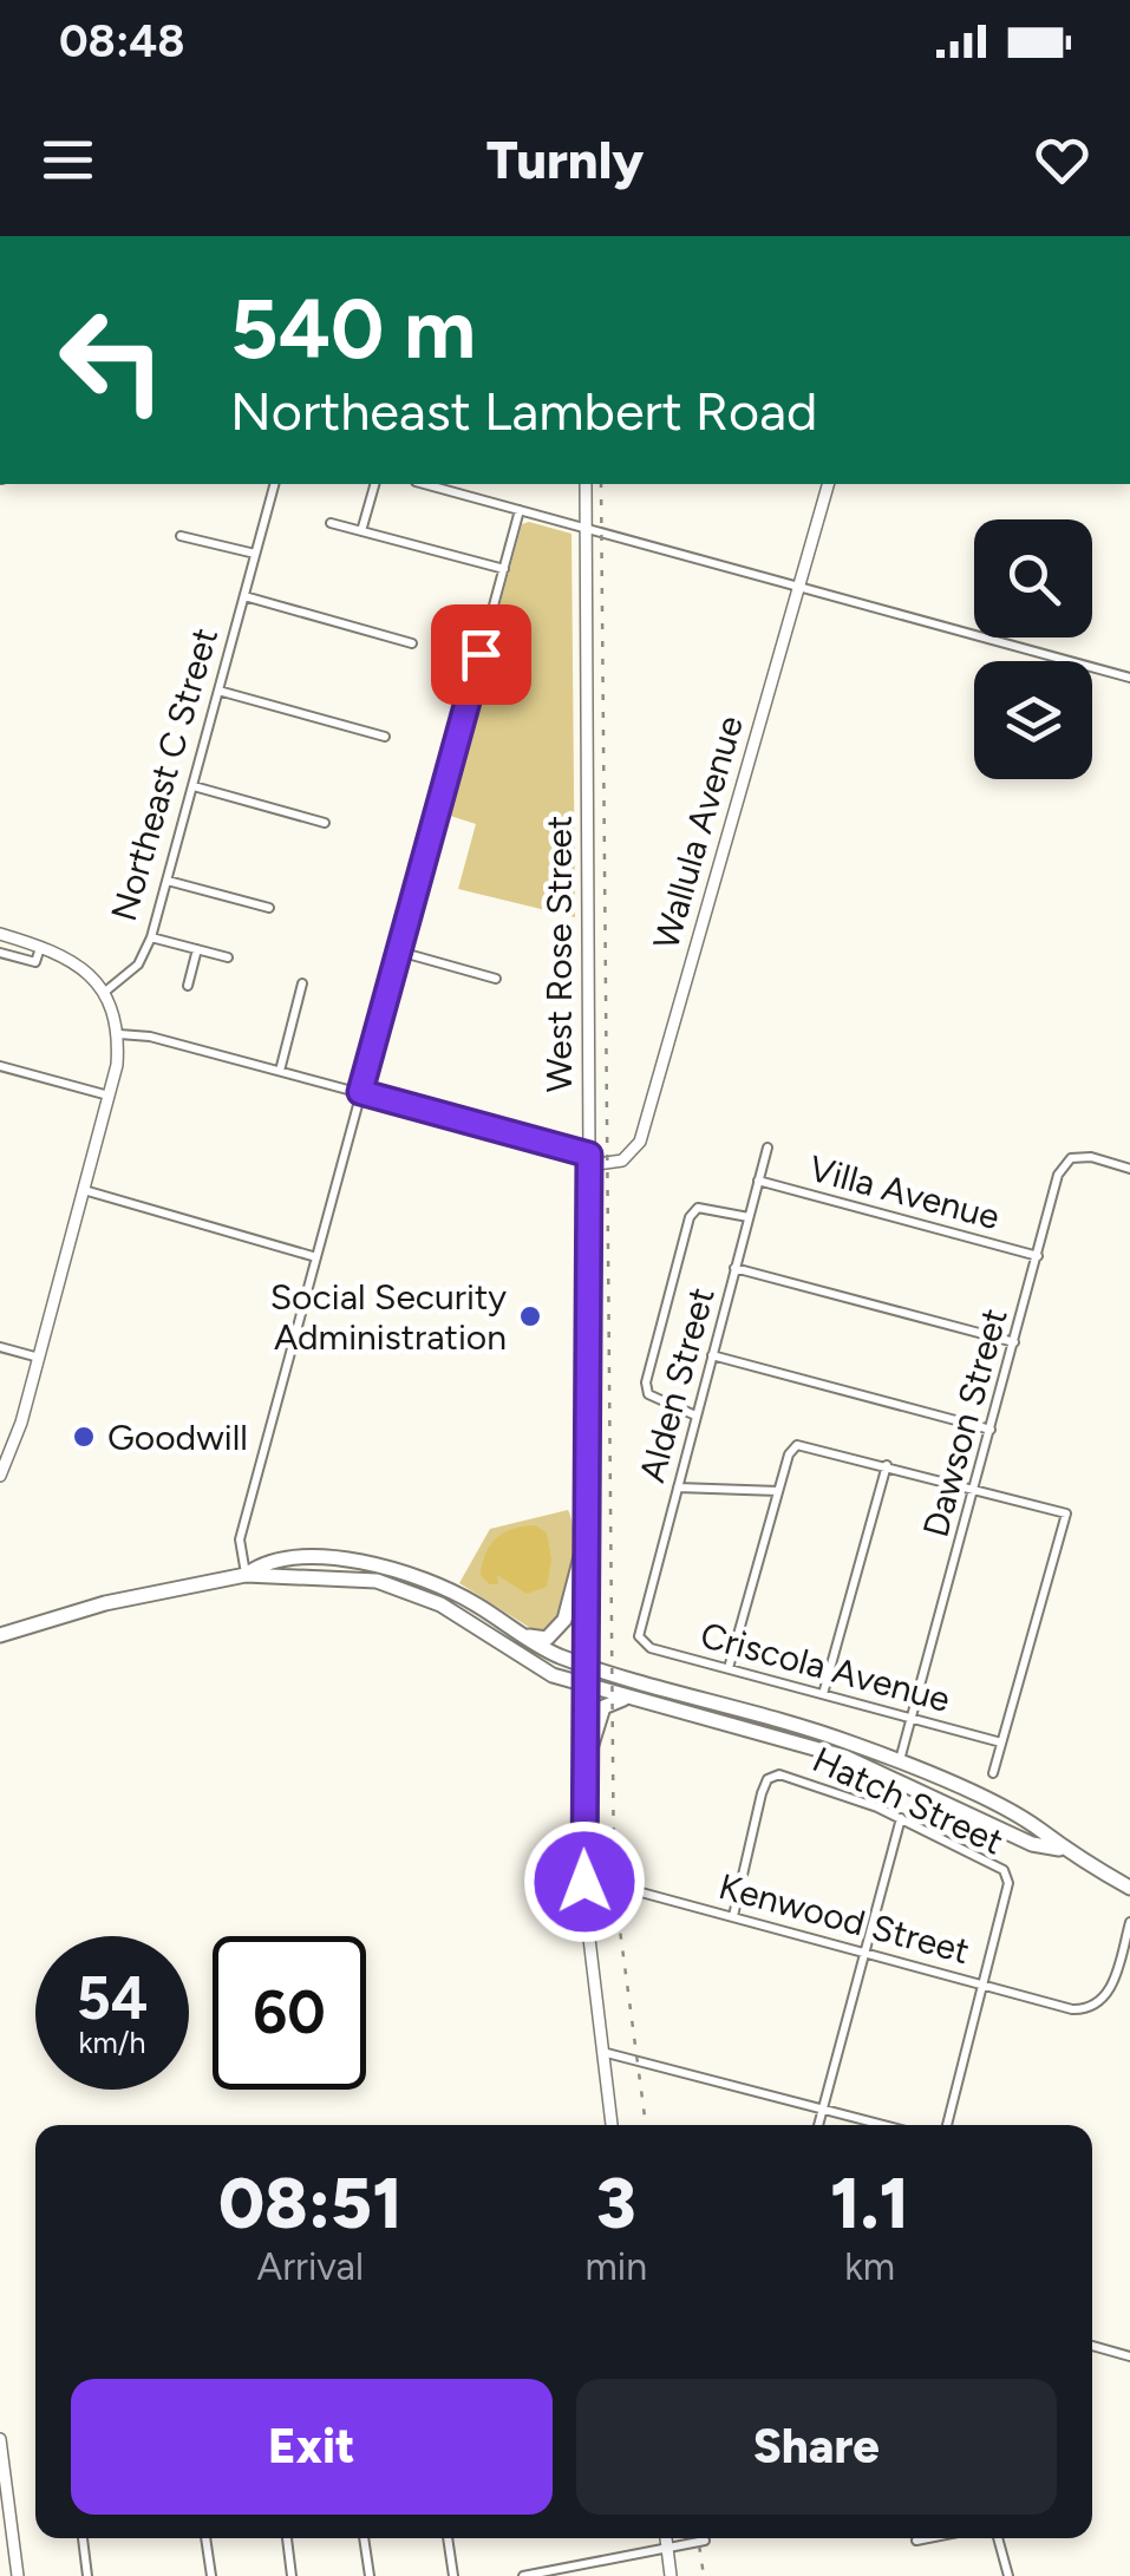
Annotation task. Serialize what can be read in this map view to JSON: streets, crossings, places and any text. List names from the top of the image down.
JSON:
{
  "streets": {
    "main road": ["Wallula Avenue", "West Rose Street"],
    "street": [
      "Northeast C Street",
      "Villa Avenue",
      "Alden Street",
      "Dawson Street",
      "Criscola Avenue",
      "Hatch Street",
      "Kenwood Street"
    ]
  },
  "crossings": [
    ["Wallula Avenue", "West Rose Street"],
    ["West Rose Street", "Kenwood Street"],
    ["Villa Avenue", "Alden Street"],
    ["Villa Avenue", "Dawson Street"],
    ["Alden Street", "Criscola Avenue"],
    ["Dawson Street", "Criscola Avenue"],
    ["Hatch Street", "Kenwood Street"]
  ],
  "places": ["Social Security Administration", "Goodwill"],
  "page": {
    "status": "08:48",
    "header": "Turnly",
    "turn": ["540 m", "Northeast Lambert Road"],
    "speed": "54 km/h",
    "limit": "60",
    "eta": [
      "08:51",
      "Arrival",
      "3",
      "min",
      "1.1",
      "km"
    ],
    "buttons": ["Exit", "Share"]
  }
}
